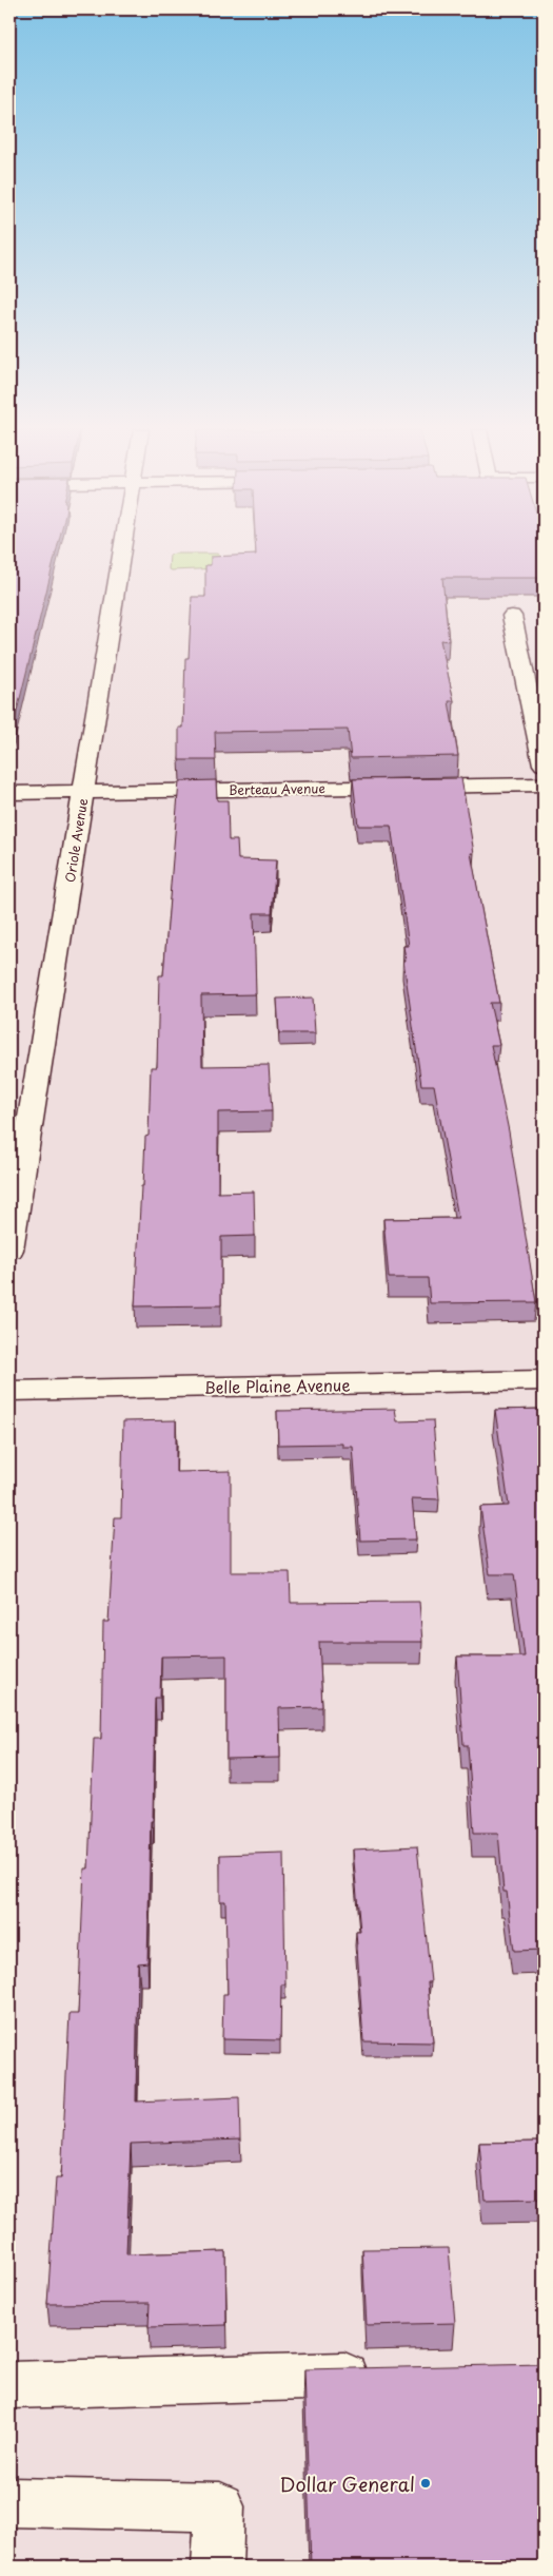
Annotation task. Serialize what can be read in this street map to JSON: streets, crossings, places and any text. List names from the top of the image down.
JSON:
{
  "streets": {
    "street": ["Berteau Avenue", "Oriole Avenue", "Belle Plaine Avenue"]
  },
  "crossings": [
    ["Berteau Avenue", "Oriole Avenue"]
  ],
  "places": ["Dollar General"]
}
